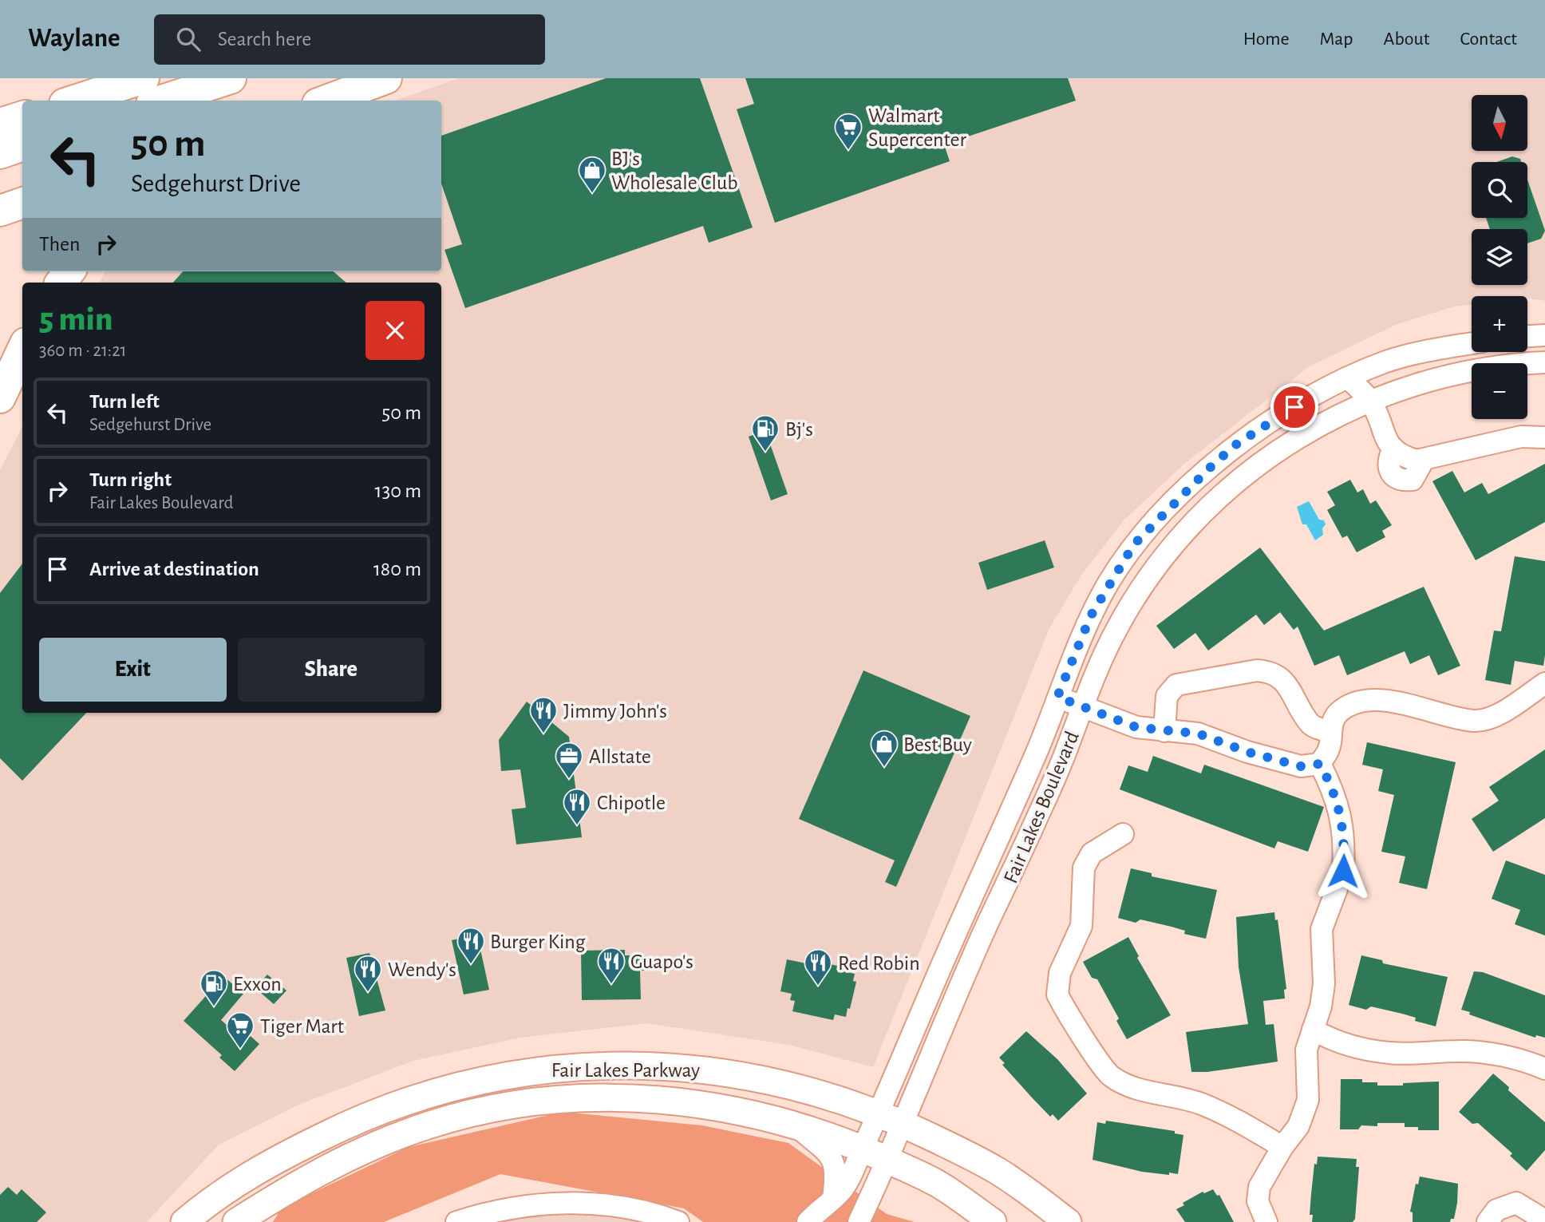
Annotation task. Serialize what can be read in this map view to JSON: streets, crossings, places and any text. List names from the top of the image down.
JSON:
{
  "streets": {
    "main road": ["Fair Lakes Parkway"],
    "street": ["Fair Lakes Boulevard"]
  },
  "crossings": [
    ["Fair Lakes Boulevard", "Fair Lakes Parkway"]
  ],
  "places": {
    "supermarket": ["Walmart Supercenter", "Tiger Mart"],
    "shop": ["BJ's Wholesale Club", "Best Buy"],
    "fuel station": ["Bj's", "Exxon"],
    "restaurant": [
      "Jimmy John's",
      "Chipotle",
      "Burger King",
      "Guapo's",
      "Red Robin",
      "Wendy's"
    ],
    "office": ["Allstate"]
  },
  "north": "bottom",
  "page": {
    "header": "Waylane",
    "search": "Search here",
    "nav": [
      "Home",
      "Map",
      "About",
      "Contact"
    ],
    "map_buttons": ["+", "−"],
    "turn": ["50 m", "Sedgehurst Drive"],
    "then": "Then",
    "heading": ["5 min", "360 m · 21:21"],
    "list": [
      {
        "name": "Turn left",
        "note": "Sedgehurst Drive",
        "value": "50 m"
      },
      {
        "name": "Turn right",
        "note": "Fair Lakes Boulevard",
        "value": "130 m"
      },
      {
        "name": "Arrive at destination",
        "value": "180 m"
      }
    ],
    "buttons": ["Exit", "Share"]
  }
}
